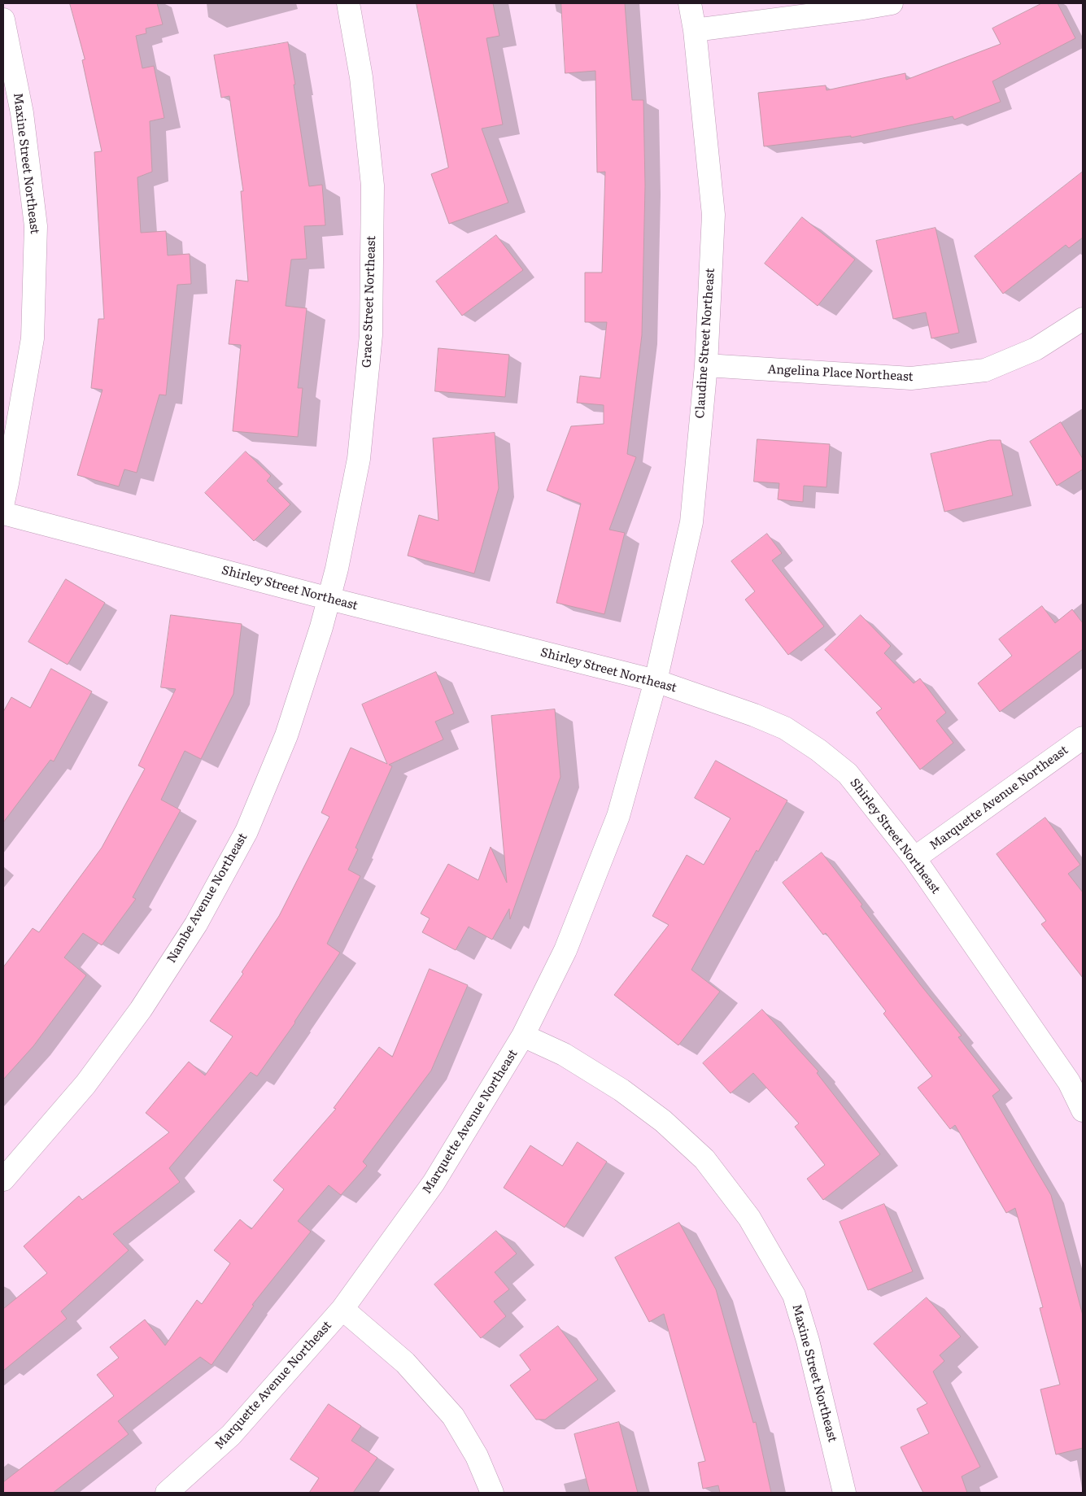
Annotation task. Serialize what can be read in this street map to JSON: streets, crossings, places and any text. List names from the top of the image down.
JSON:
{
  "streets": {
    "street": [
      "Maxine Street Northeast",
      "Grace Street Northeast",
      "Claudine Street Northeast",
      "Angelina Place Northeast",
      "Shirley Street Northeast",
      "Marquette Avenue Northeast",
      "Nambe Avenue Northeast"
    ]
  },
  "crossings": [
    ["Maxine Street Northeast", "Marquette Avenue Northeast"],
    ["Grace Street Northeast", "Shirley Street Northeast"],
    ["Grace Street Northeast", "Nambe Avenue Northeast"],
    ["Claudine Street Northeast", "Angelina Place Northeast"],
    ["Claudine Street Northeast", "Shirley Street Northeast"],
    ["Claudine Street Northeast", "Marquette Avenue Northeast"],
    ["Shirley Street Northeast", "Marquette Avenue Northeast"],
    ["Shirley Street Northeast", "Nambe Avenue Northeast"]
  ]
}
